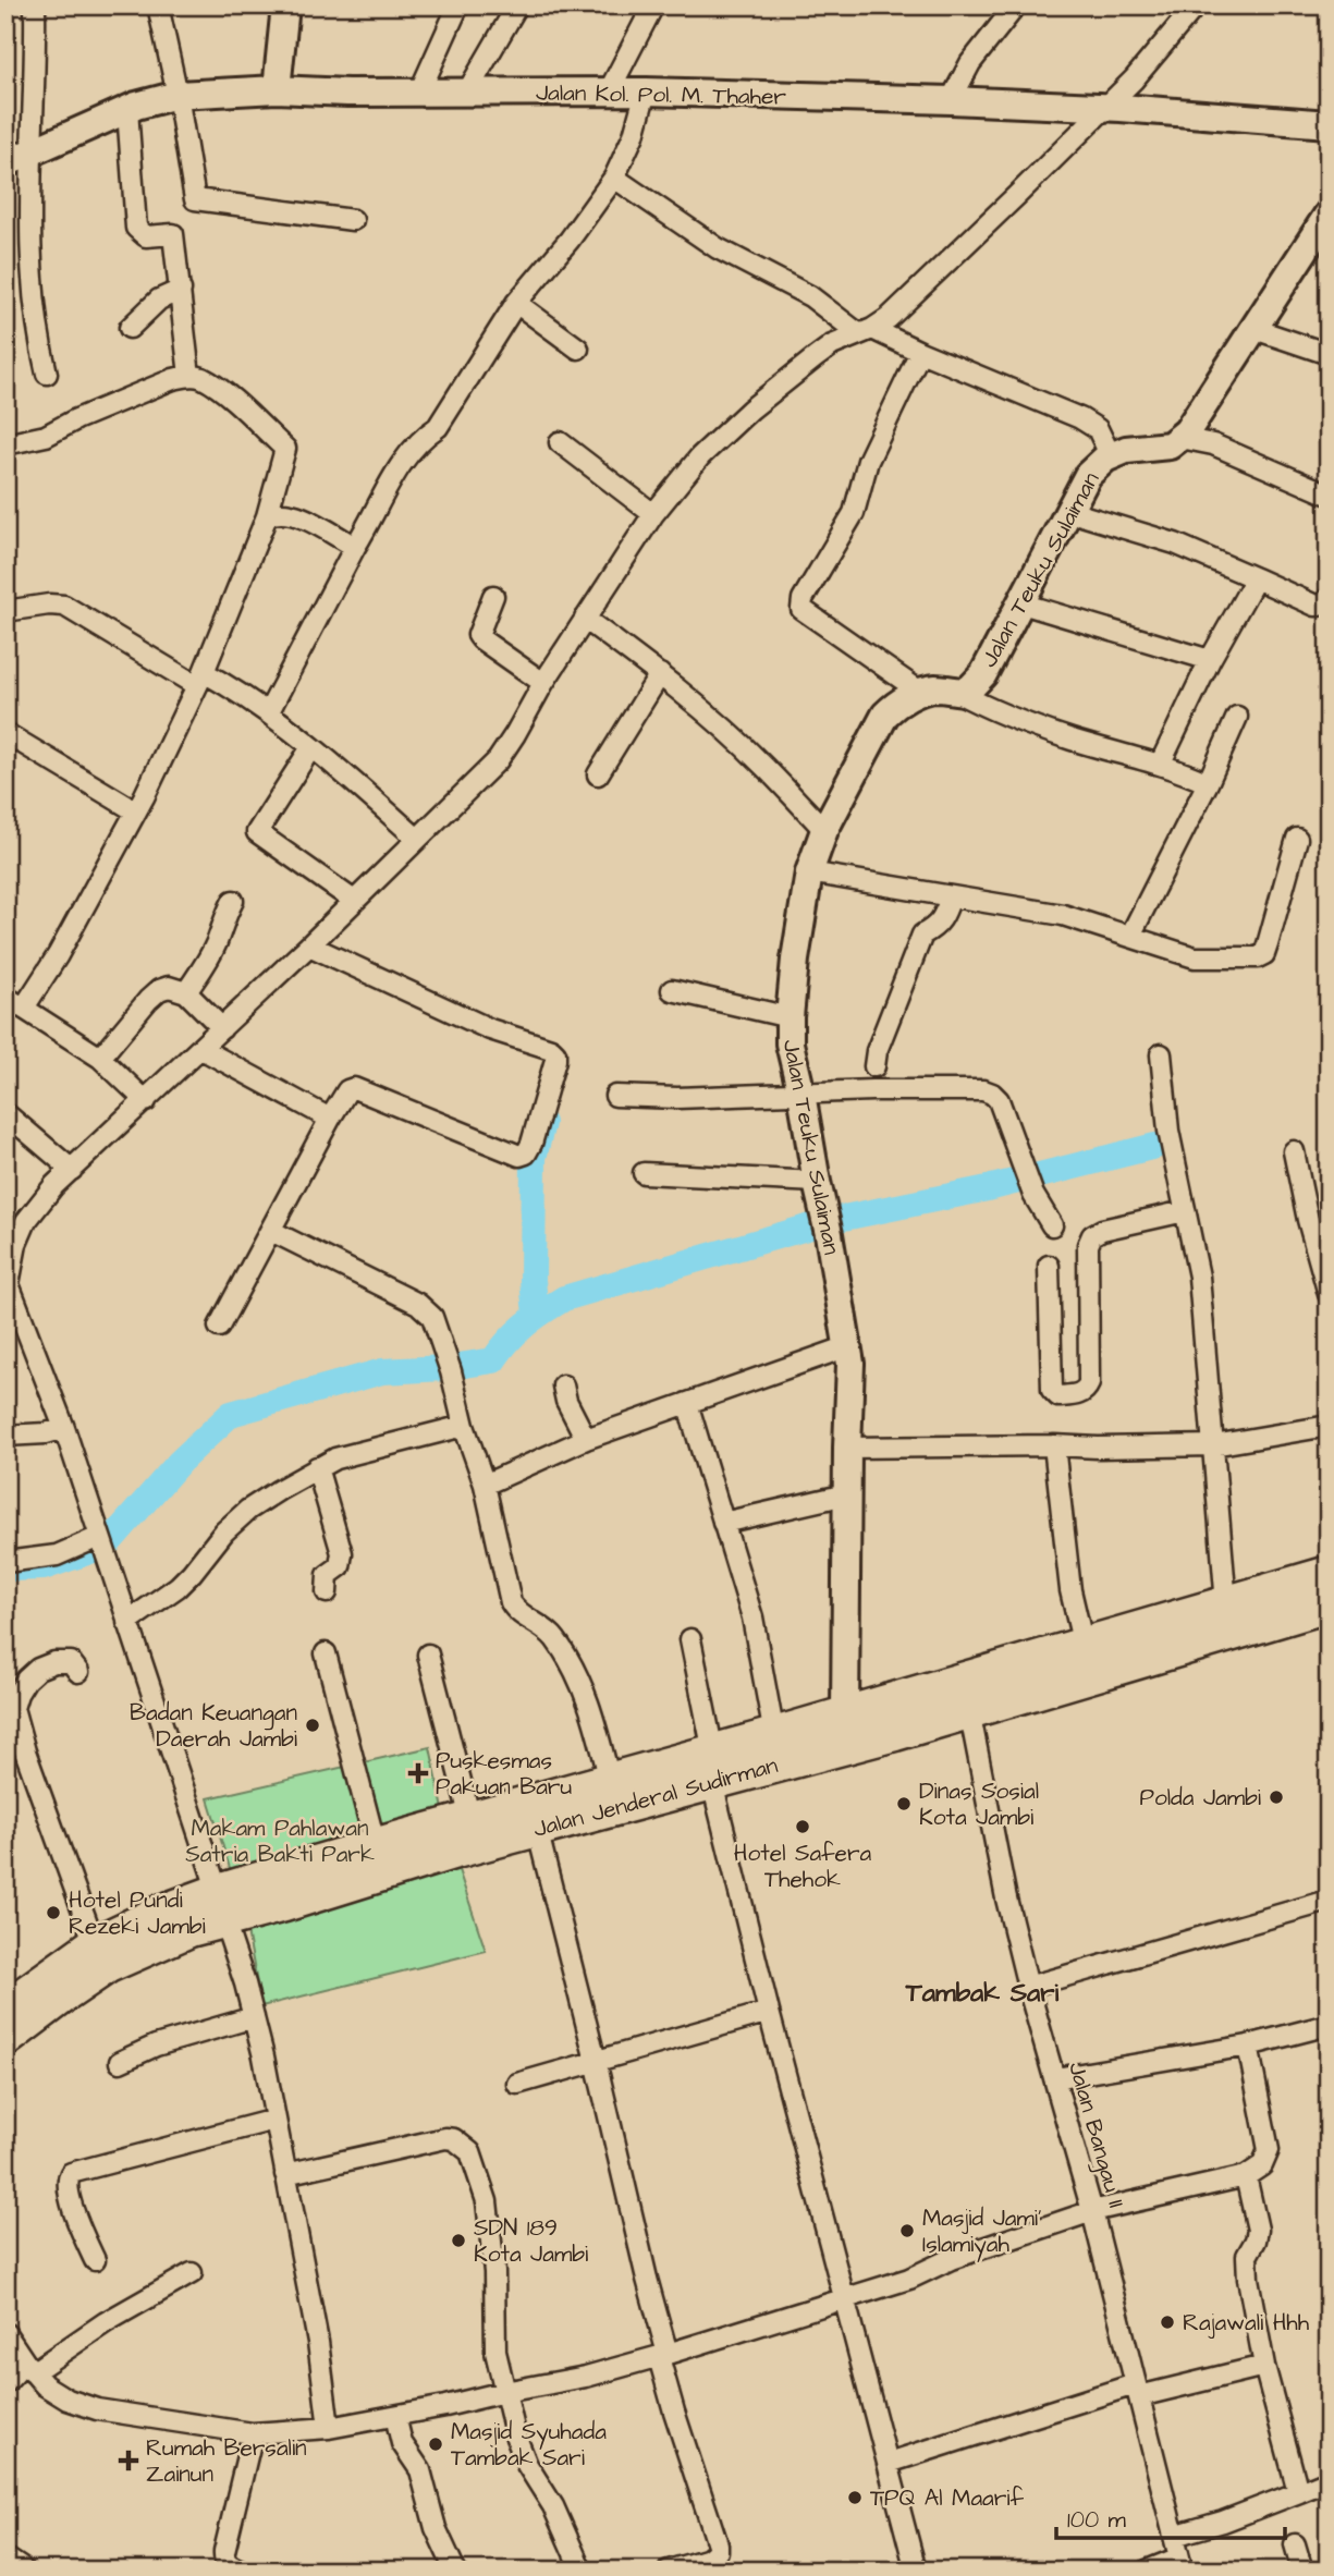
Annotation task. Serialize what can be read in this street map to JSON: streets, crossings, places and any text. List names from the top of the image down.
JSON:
{
  "streets": {
    "highway": ["Jalan Jenderal Sudirman"],
    "street": ["Jalan Kol. Pol. M. Thaher", "Jalan Teuku Sulaiman", "Jalan Bangau II"]
  },
  "crossings": [
    ["Jalan Teuku Sulaiman", "Jalan Jenderal Sudirman"],
    ["Jalan Jenderal Sudirman", "Jalan Bangau II"]
  ],
  "districts": ["Tambak Sari"],
  "parks": ["Makam Pahlawan Satria Bakti Park"],
  "places": {
    "other": [
      "Badan Keuangan Daerah Jambi",
      "Polda Jambi",
      "Dinas Sosial Kota Jambi",
      "Hotel Safera Thehok",
      "Hotel Pundi Rezeki Jambi",
      "Masjid Jami' Islamiyah",
      "SDN 189 Kota Jambi",
      "Rajawali Hhh",
      "Masjid Syuhada Tambak Sari",
      "TPQ Al Maarif"
    ],
    "health": ["Puskesmas Pakuan Baru", "Rumah Bersalin Zainun"]
  },
  "scale_bar": "100 m"
}
